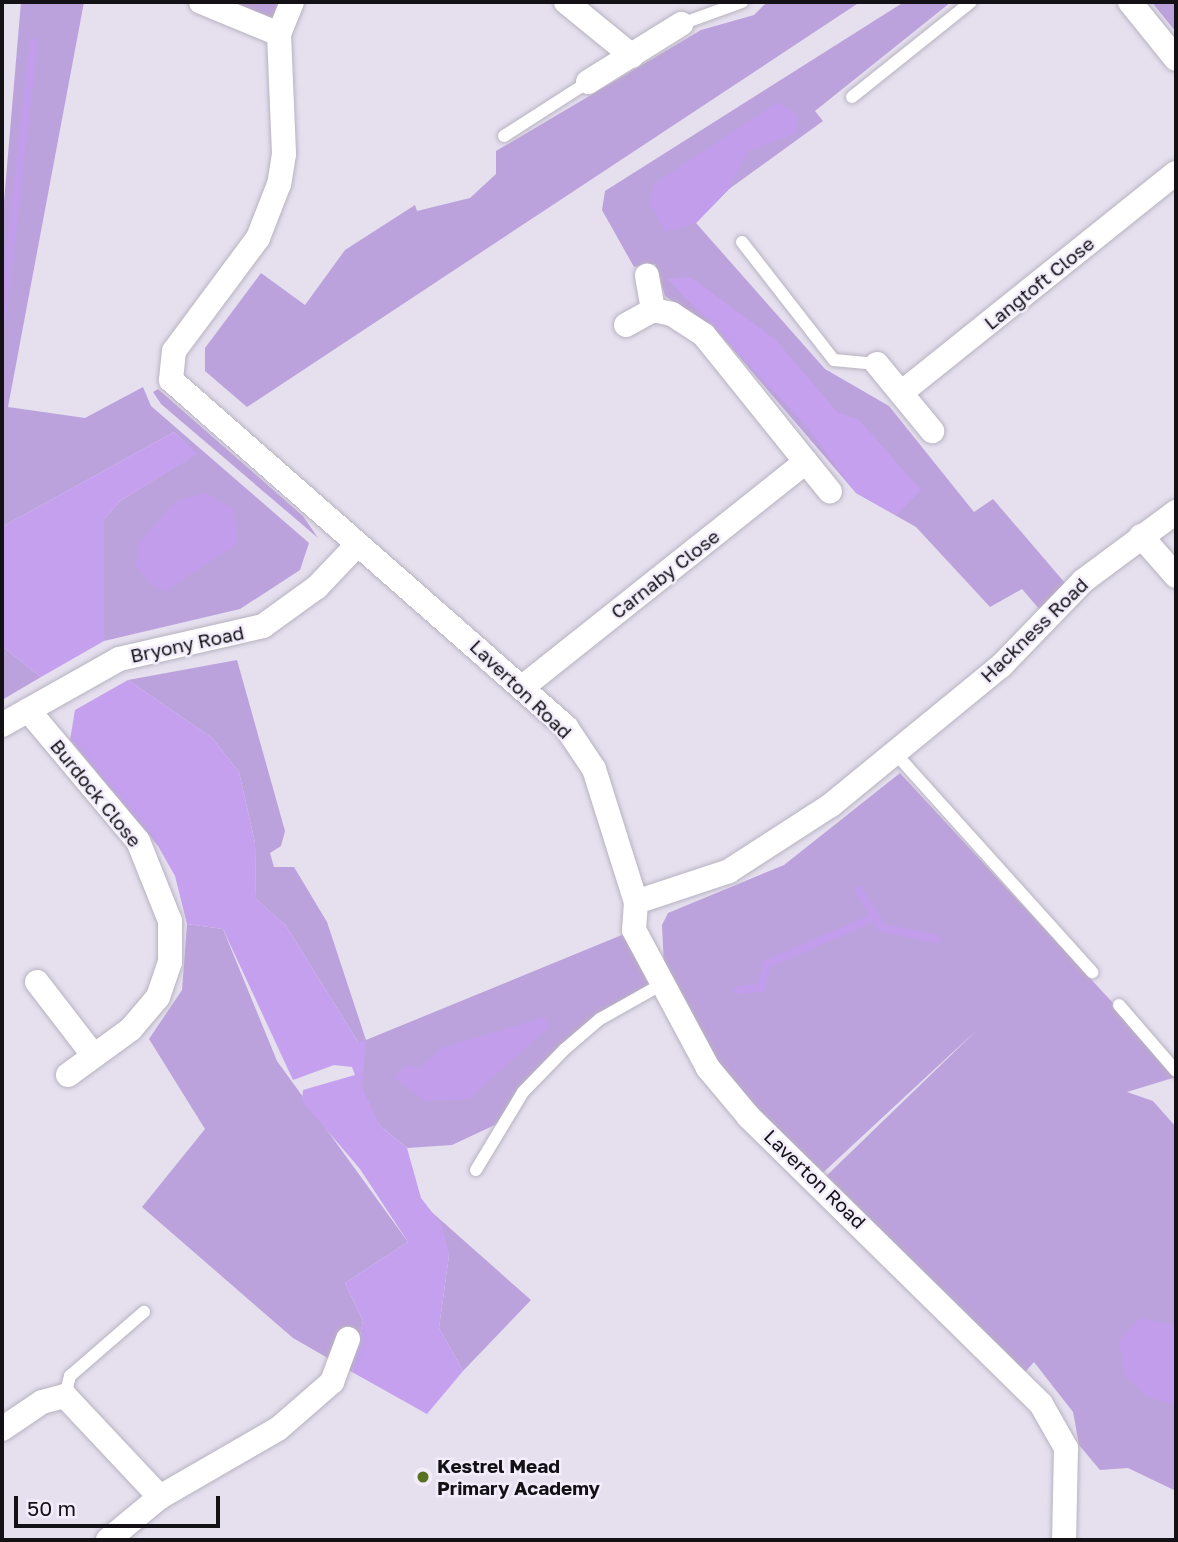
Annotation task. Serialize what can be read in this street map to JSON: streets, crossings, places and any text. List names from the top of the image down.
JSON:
{
  "streets": {
    "street": [
      "Langtoft Close",
      "Carnaby Close",
      "Hackness Road",
      "Bryony Road",
      "Laverton Road",
      "Burdock Close"
    ]
  },
  "crossings": [
    ["Carnaby Close", "Laverton Road"],
    ["Hackness Road", "Laverton Road"],
    ["Bryony Road", "Laverton Road"],
    ["Bryony Road", "Burdock Close"]
  ],
  "places": ["Kestrel Mead Primary Academy"],
  "scale_bar": "50 m"
}
